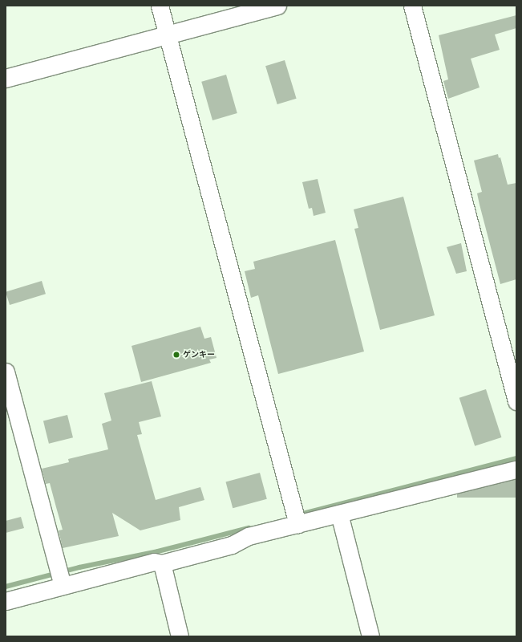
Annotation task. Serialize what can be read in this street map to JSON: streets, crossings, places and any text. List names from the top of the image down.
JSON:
{
  "places": ["ゲンキー"]
}
